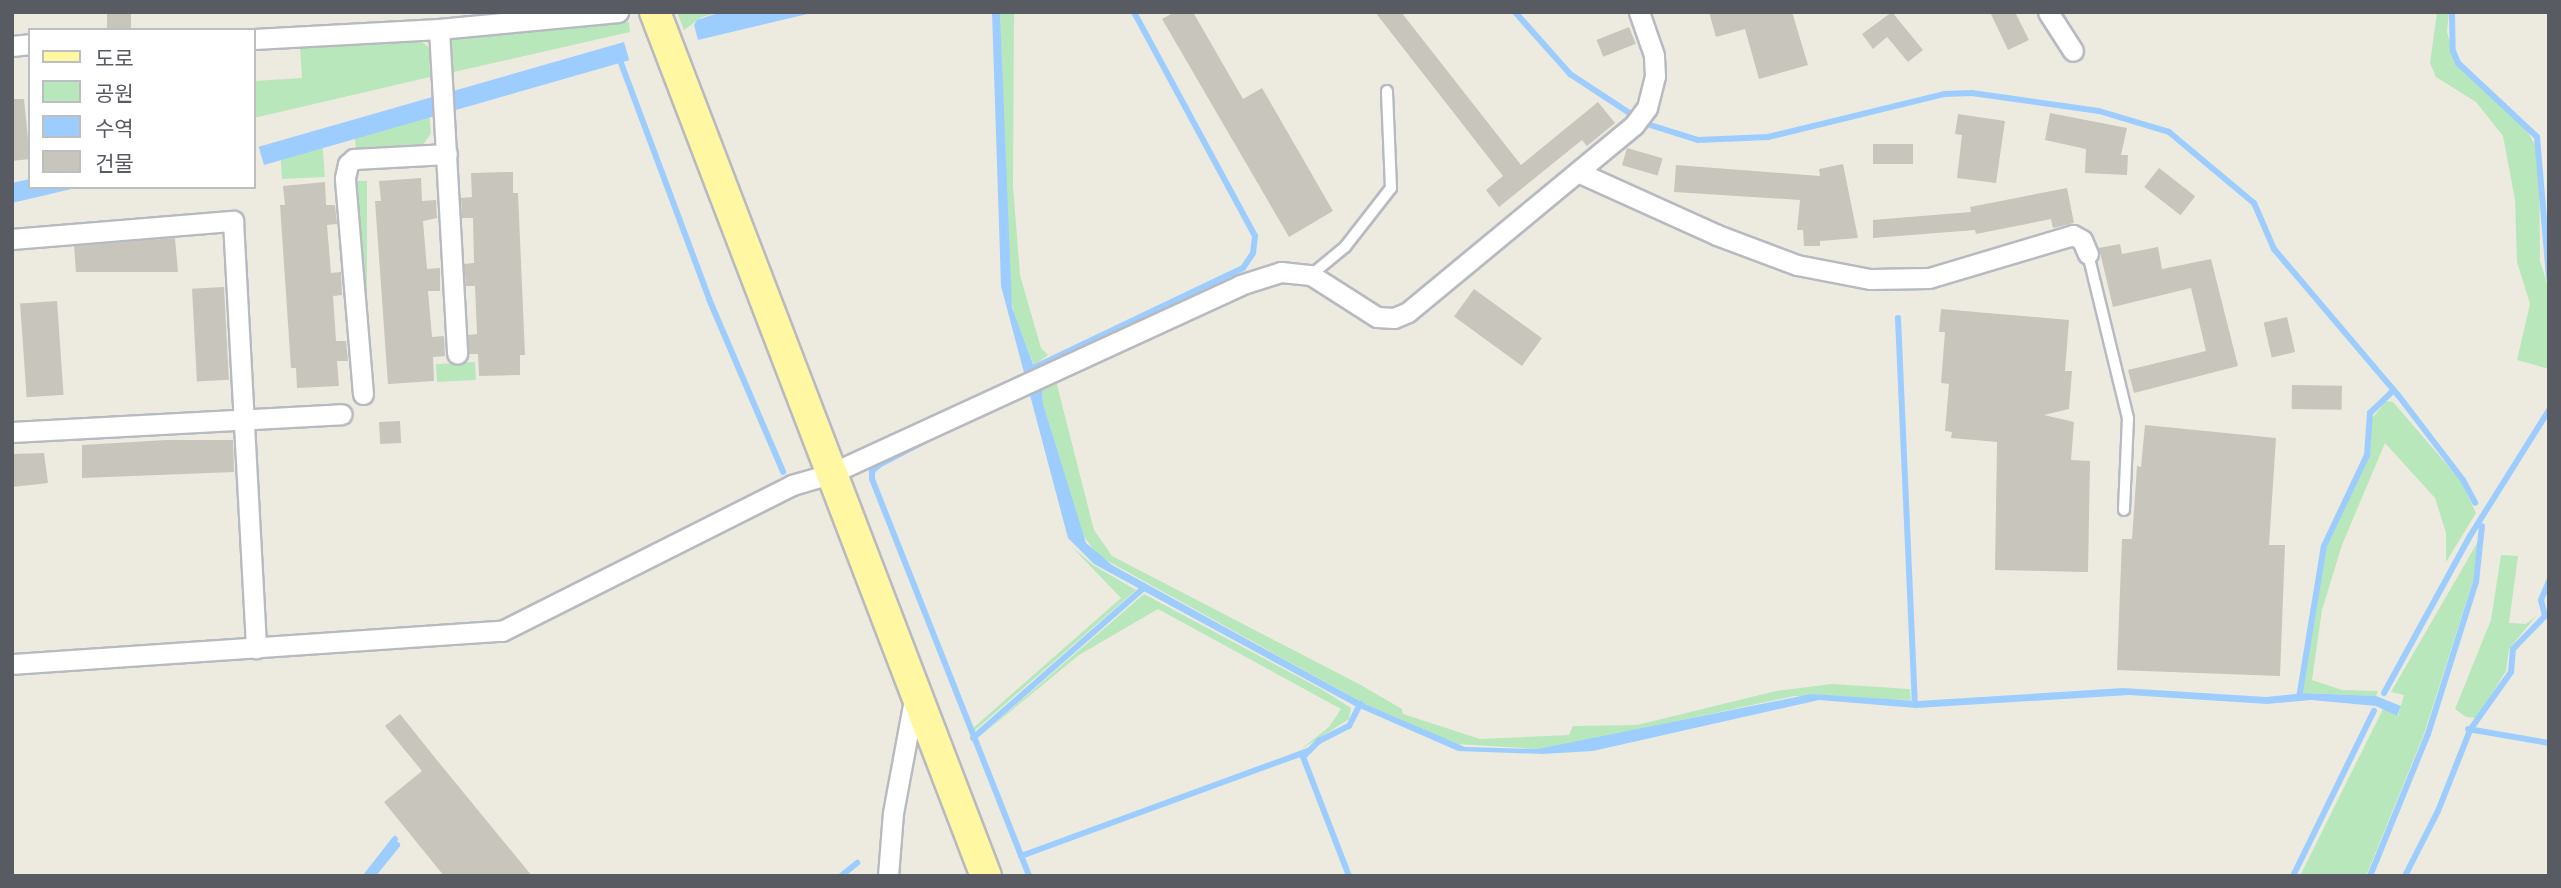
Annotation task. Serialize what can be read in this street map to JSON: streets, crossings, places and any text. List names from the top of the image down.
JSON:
{
  "legend": [
    "도로",
    "공원",
    "수역",
    "건물"
  ]
}
